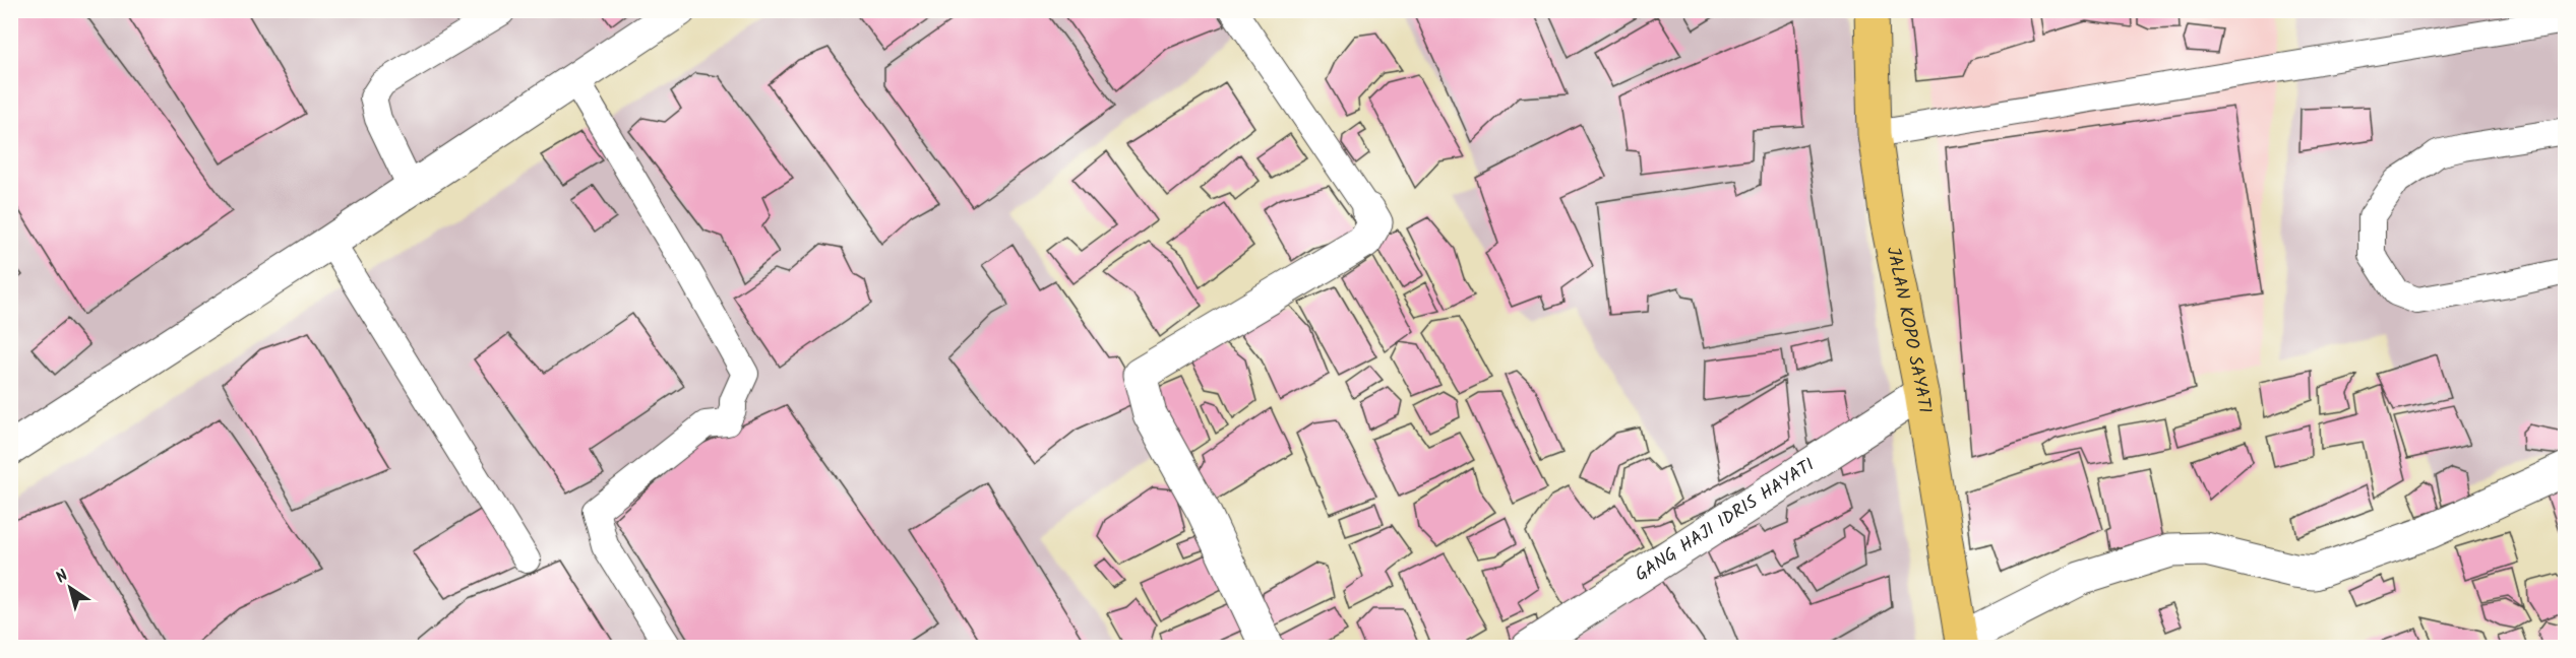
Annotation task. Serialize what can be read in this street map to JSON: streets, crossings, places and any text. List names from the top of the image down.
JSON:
{
  "streets": {
    "main road": ["JALAN KOPO SAYATI"],
    "street": ["GANG HAJI IDRIS HAYATI"]
  },
  "crossings": [
    ["JALAN KOPO SAYATI", "GANG HAJI IDRIS HAYATI"]
  ],
  "north": "top left"
}
